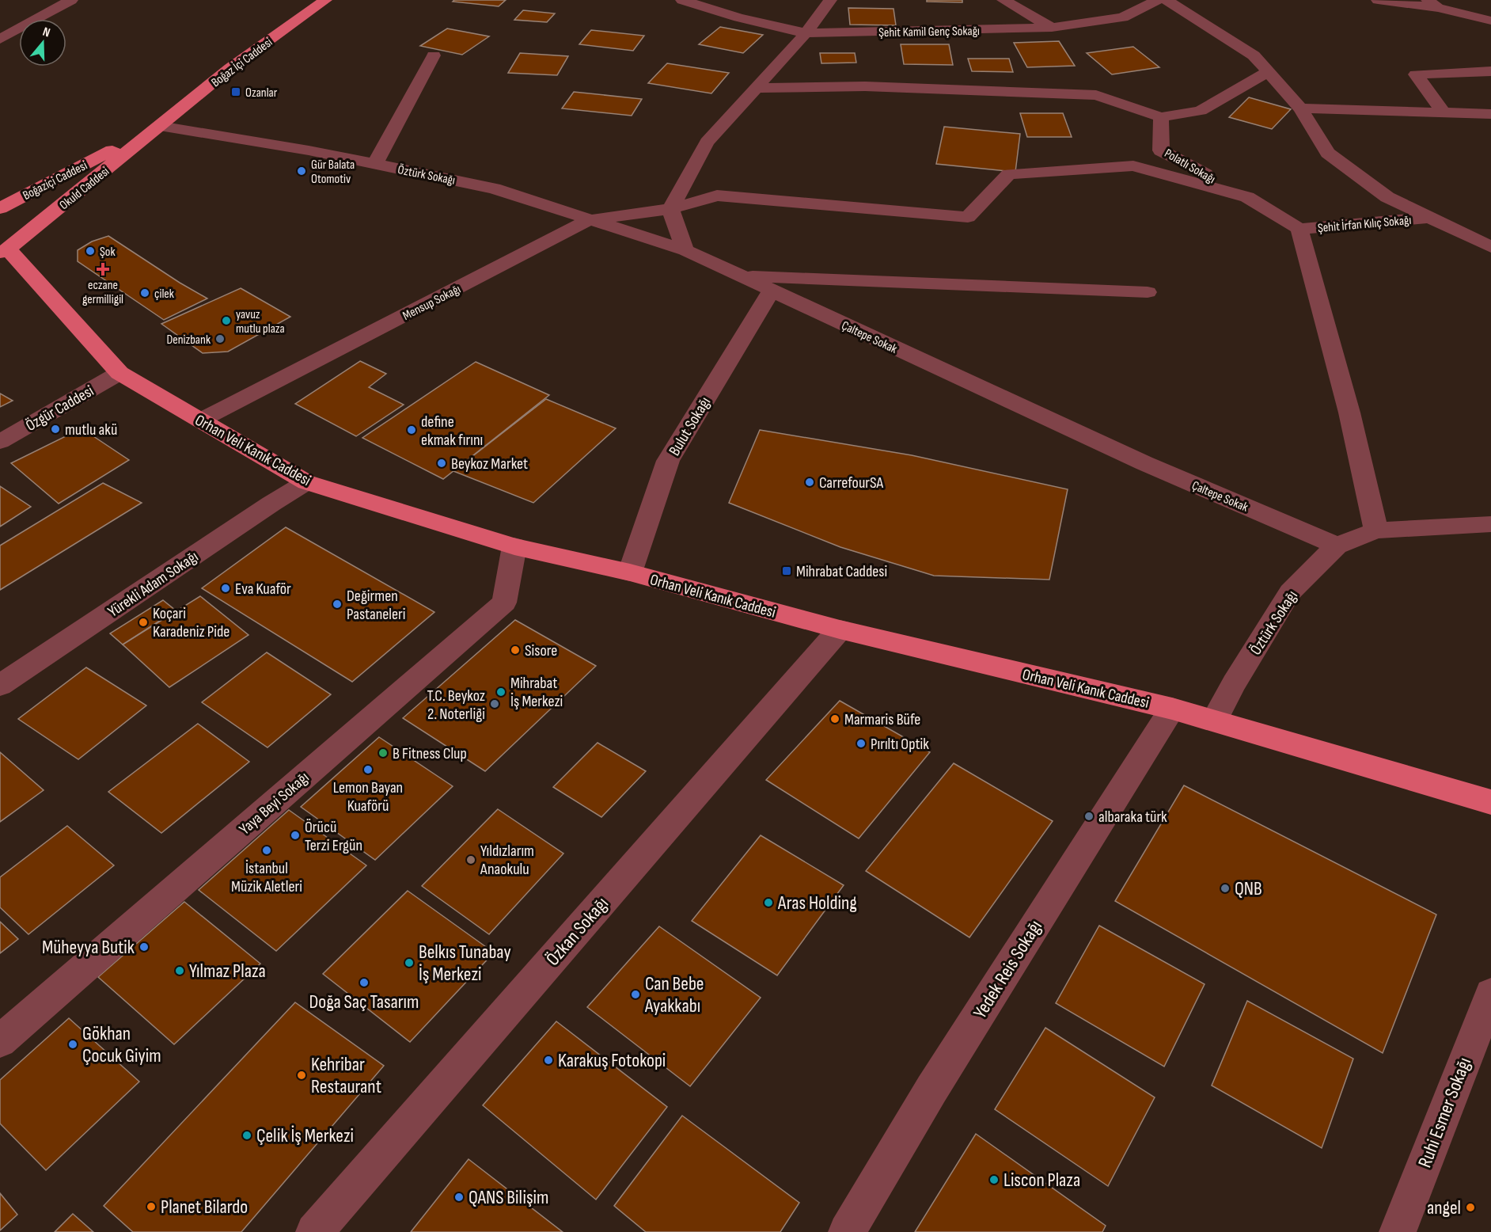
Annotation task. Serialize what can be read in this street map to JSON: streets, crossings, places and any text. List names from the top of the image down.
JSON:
{
  "streets": {
    "main road": [
      "Boğaz İçi Caddesi",
      "Boğaziçi Caddesi",
      "Okuld Caddesi",
      "Orhan Veli Kanık Caddesi"
    ],
    "street": [
      "Şehit Kamil Genç Sokağı",
      "Polatlı Sokağı",
      "Öztürk Sokağı",
      "Şehit İrfan Kılıç Sokağı",
      "Mensup Sokağı",
      "Çaltepe Sokak",
      "Özgür Caddesi",
      "Bulut Sokağı",
      "Yürekli Adam Sokağı",
      "Yaya Beyi Sokağı",
      "Özkan Sokağı",
      "Yedek Reis Sokağı",
      "Ruhi Esmer Sokağı"
    ]
  },
  "crossings": [
    ["Boğaz İçi Caddesi", "Öztürk Sokağı"],
    ["Boğaz İçi Caddesi", "Boğaziçi Caddesi"],
    ["Boğaz İçi Caddesi", "Okuld Caddesi"],
    ["Polatlı Sokağı", "Mensup Sokağı"],
    ["Öztürk Sokağı", "Boğaziçi Caddesi"],
    ["Öztürk Sokağı", "Okuld Caddesi"],
    ["Öztürk Sokağı", "Mensup Sokağı"],
    ["Öztürk Sokağı", "Çaltepe Sokak"],
    ["Öztürk Sokağı", "Orhan Veli Kanık Caddesi"],
    ["Boğaziçi Caddesi", "Okuld Caddesi"],
    ["Okuld Caddesi", "Orhan Veli Kanık Caddesi"],
    ["Mensup Sokağı", "Orhan Veli Kanık Caddesi"],
    ["Çaltepe Sokak", "Bulut Sokağı"],
    ["Özgür Caddesi", "Orhan Veli Kanık Caddesi"],
    ["Bulut Sokağı", "Orhan Veli Kanık Caddesi"],
    ["Orhan Veli Kanık Caddesi", "Yürekli Adam Sokağı"],
    ["Orhan Veli Kanık Caddesi", "Yaya Beyi Sokağı"],
    ["Orhan Veli Kanık Caddesi", "Özkan Sokağı"],
    ["Orhan Veli Kanık Caddesi", "Yedek Reis Sokağı"]
  ],
  "places": {
    "transit": ["Ozanlar", "Mihrabat Caddesi"],
    "other": [
      "Gür Balata Otomotiv",
      "Şok",
      "çilek",
      "yavuz mutlu plaza",
      "Denizbank",
      "mutlu akü",
      "define ekmak fırını",
      "Beykoz Market",
      "CarrefourSA",
      "Eva Kuaför",
      "Değirmen Pastaneleri",
      "Koçari Karadeniz Pide",
      "Sisore",
      "Mihrabat İş Merkezi",
      "T.C. Beykoz 2. Noterliḡi",
      "Marmaris Büfe",
      "Pırıltı Optik",
      "B Fitness Clup",
      "Lemon Bayan Kuaförü",
      "albaraka türk",
      "Örücü Terzi Ergün",
      "İstanbul Müzik Aletleri",
      "Yıldızlarım Anaokulu",
      "QNB",
      "Aras Holding",
      "Müheyya Butik",
      "Belkıs Tunabay İş Merkezi",
      "Yılmaz Plaza",
      "Doğa Saç Tasarım",
      "Can Bebe Ayakkabı",
      "Gökhan Çocuk Giyim",
      "Karakuş Fotokopi",
      "Kehribar Restaurant",
      "Çelik İş Merkezi",
      "Liscon Plaza",
      "QANS Bilişim",
      "Planet Bilardo",
      "angel"
    ],
    "health": ["eczane germilligil"]
  },
  "north": "top"
}
